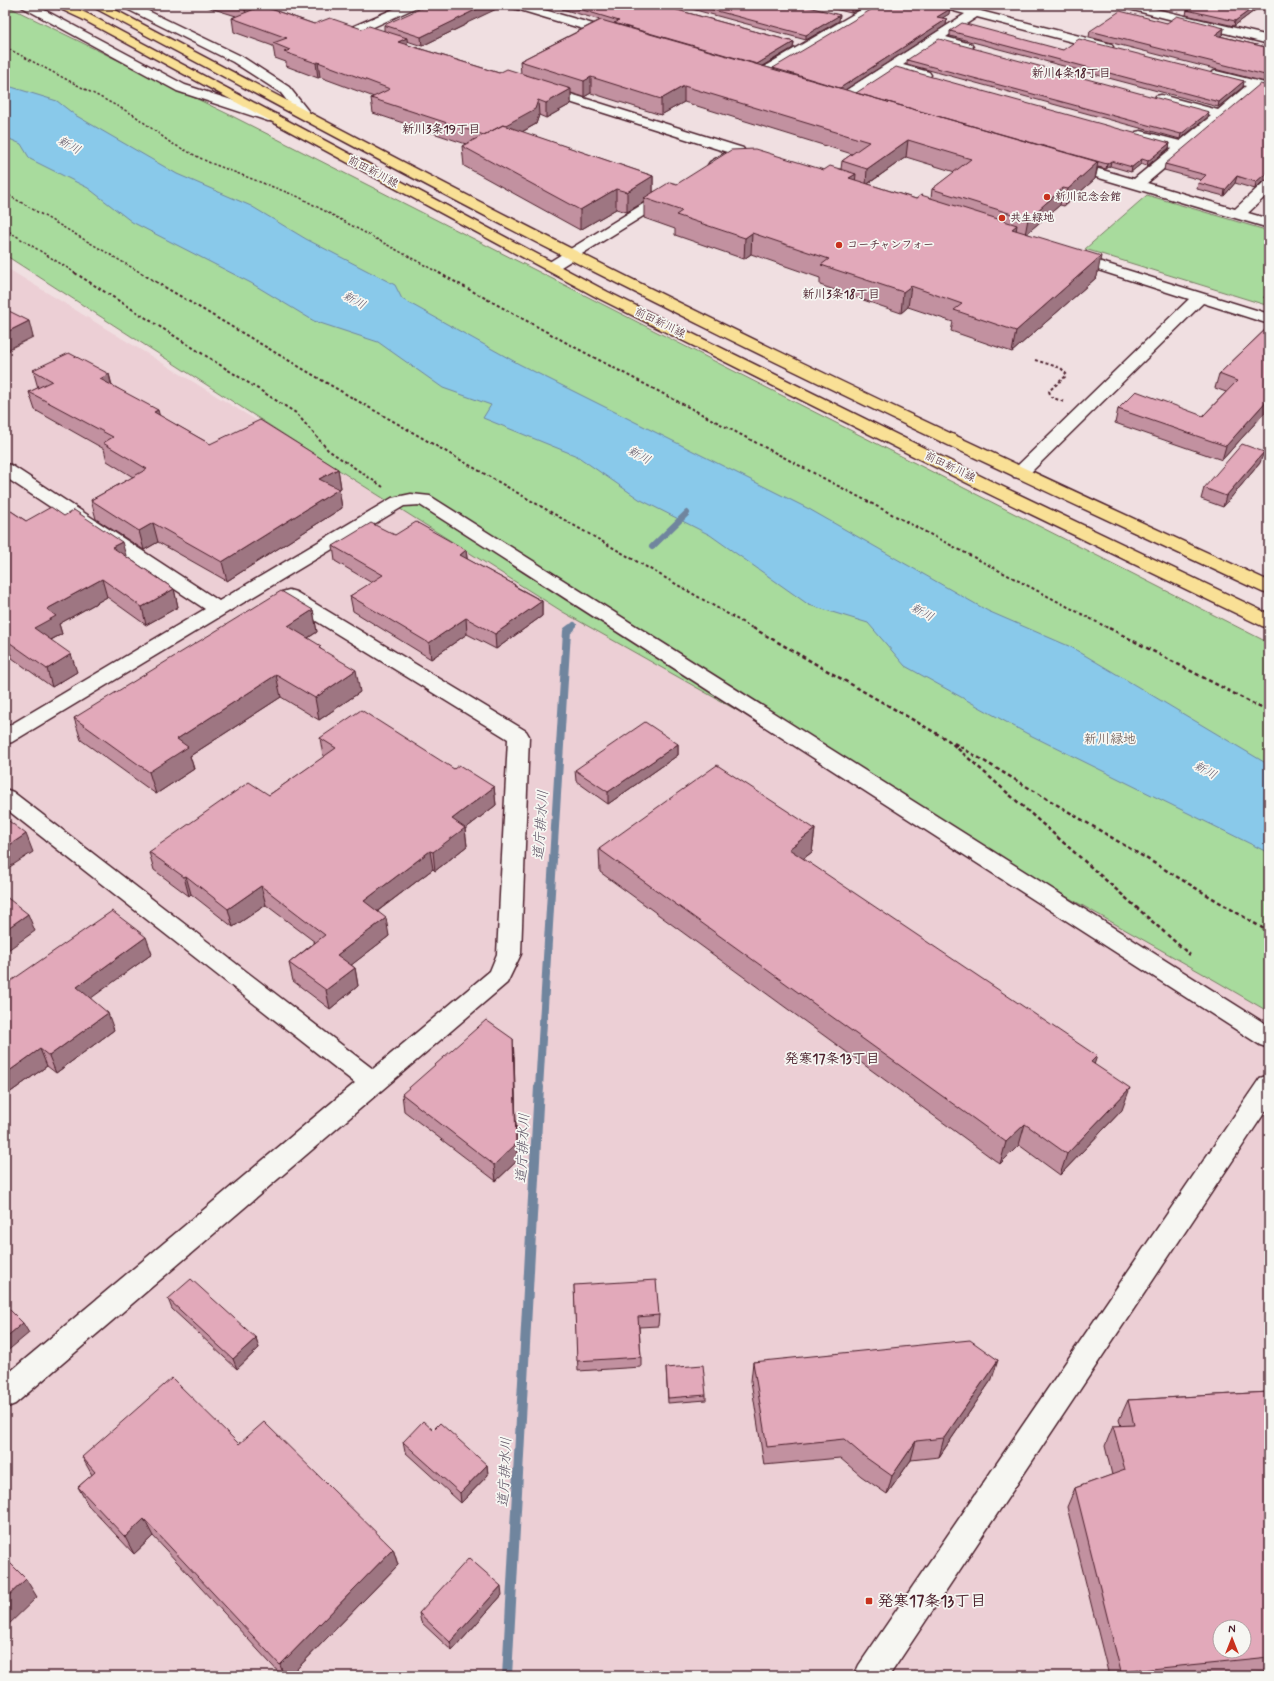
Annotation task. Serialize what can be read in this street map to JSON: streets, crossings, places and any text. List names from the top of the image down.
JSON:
{
  "streets": {
    "main road": ["前田新川線"]
  },
  "districts": [
    "新川4条18丁目",
    "新川3条19丁目",
    "新川3条18丁目",
    "発寒17条13丁目"
  ],
  "water": ["新川", "道庁排水川"],
  "parks": ["新川緑地"],
  "places": {
    "other": ["新川記念会館", "共生緑地", "コーチャンフォー"],
    "transit": ["発寒17条13丁目"]
  },
  "north": "top"
}
